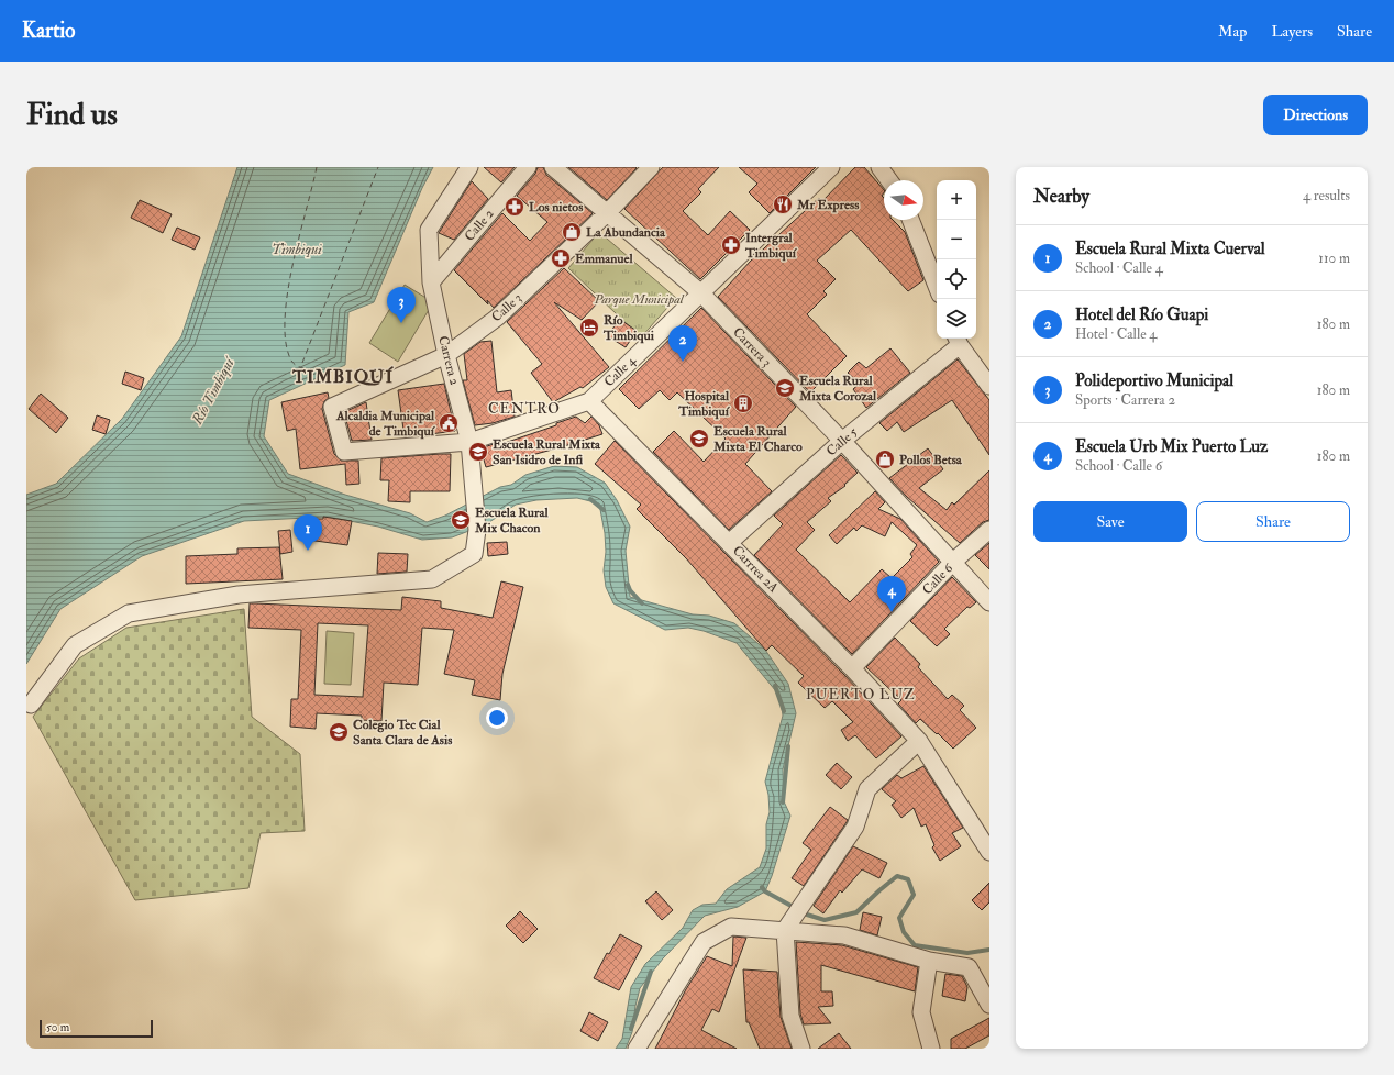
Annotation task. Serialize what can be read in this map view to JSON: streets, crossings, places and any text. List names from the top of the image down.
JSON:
{
  "streets": {
    "street": [
      "Calle 2",
      "Calle 3",
      "Carrera 3",
      "Carrera 2",
      "Calle 4",
      "Calle 5",
      "Carrrea 2A",
      "Calle 6"
    ]
  },
  "crossings": [
    ["Calle 2", "Carrera 2"],
    ["Calle 3", "Carrera 3"],
    ["Calle 3", "Carrera 2"],
    ["Calle 3", "Calle 4"],
    ["Carrera 3", "Calle 4"],
    ["Carrera 3", "Calle 5"],
    ["Carrera 3", "Calle 6"],
    ["Carrera 2", "Calle 4"],
    ["Calle 4", "Carrrea 2A"],
    ["Calle 5", "Carrrea 2A"],
    ["Carrrea 2A", "Calle 6"]
  ],
  "districts": ["TIMBIQUÍ", "CENTRO", "PUERTO LUZ"],
  "water": ["Timbiqui", "Río Timbiquí"],
  "parks": ["Parque Municipal"],
  "places": {
    "restaurant": ["Mr Express"],
    "pharmacy": ["Los nietos", "Intergral Timbiquí", "Emmanuel"],
    "shop": ["La Abundancia", "Pollos Betsa"],
    "hotel": ["Río Timbiqui"],
    "school or university": [
      "Escuela Rural Mixta Corozal",
      "Escuela Rural Mixta El Charco",
      "Escuela Rural Mixta San Isidro de Infi",
      "Escuela Rural Mix Chacon",
      "Colegio Tec Cial Santa Clara de Asis"
    ],
    "building": ["Hospital Timbiquí"],
    "public building": ["Alcaldia Municipal de Timbiquí"]
  },
  "scale_bar": "50 m",
  "north": "right",
  "page": {
    "header": "Kartio",
    "nav": ["Map", "Layers", "Share"],
    "buttons": [
      "Directions",
      ["Save", "Share"]
    ],
    "title": "Find us",
    "heading": ["Nearby", "4 results"],
    "map_buttons": ["+", "−"],
    "list": [
      {
        "mark": "1",
        "name": "Escuela Rural Mixta Cuerval",
        "note": "School · Calle 4",
        "value": "110 m"
      },
      {
        "mark": "2",
        "name": "Hotel del Río Guapi",
        "note": "Hotel · Calle 4",
        "value": "180 m"
      },
      {
        "mark": "3",
        "name": "Polideportivo Municipal",
        "note": "Sports · Carrera 2",
        "value": "180 m"
      },
      {
        "mark": "4",
        "name": "Escuela Urb Mix Puerto Luz",
        "note": "School · Calle 6",
        "value": "180 m"
      }
    ],
    "pins": [
      "3",
      "2",
      "1",
      "4"
    ],
    "scale": "50 m"
  }
}
